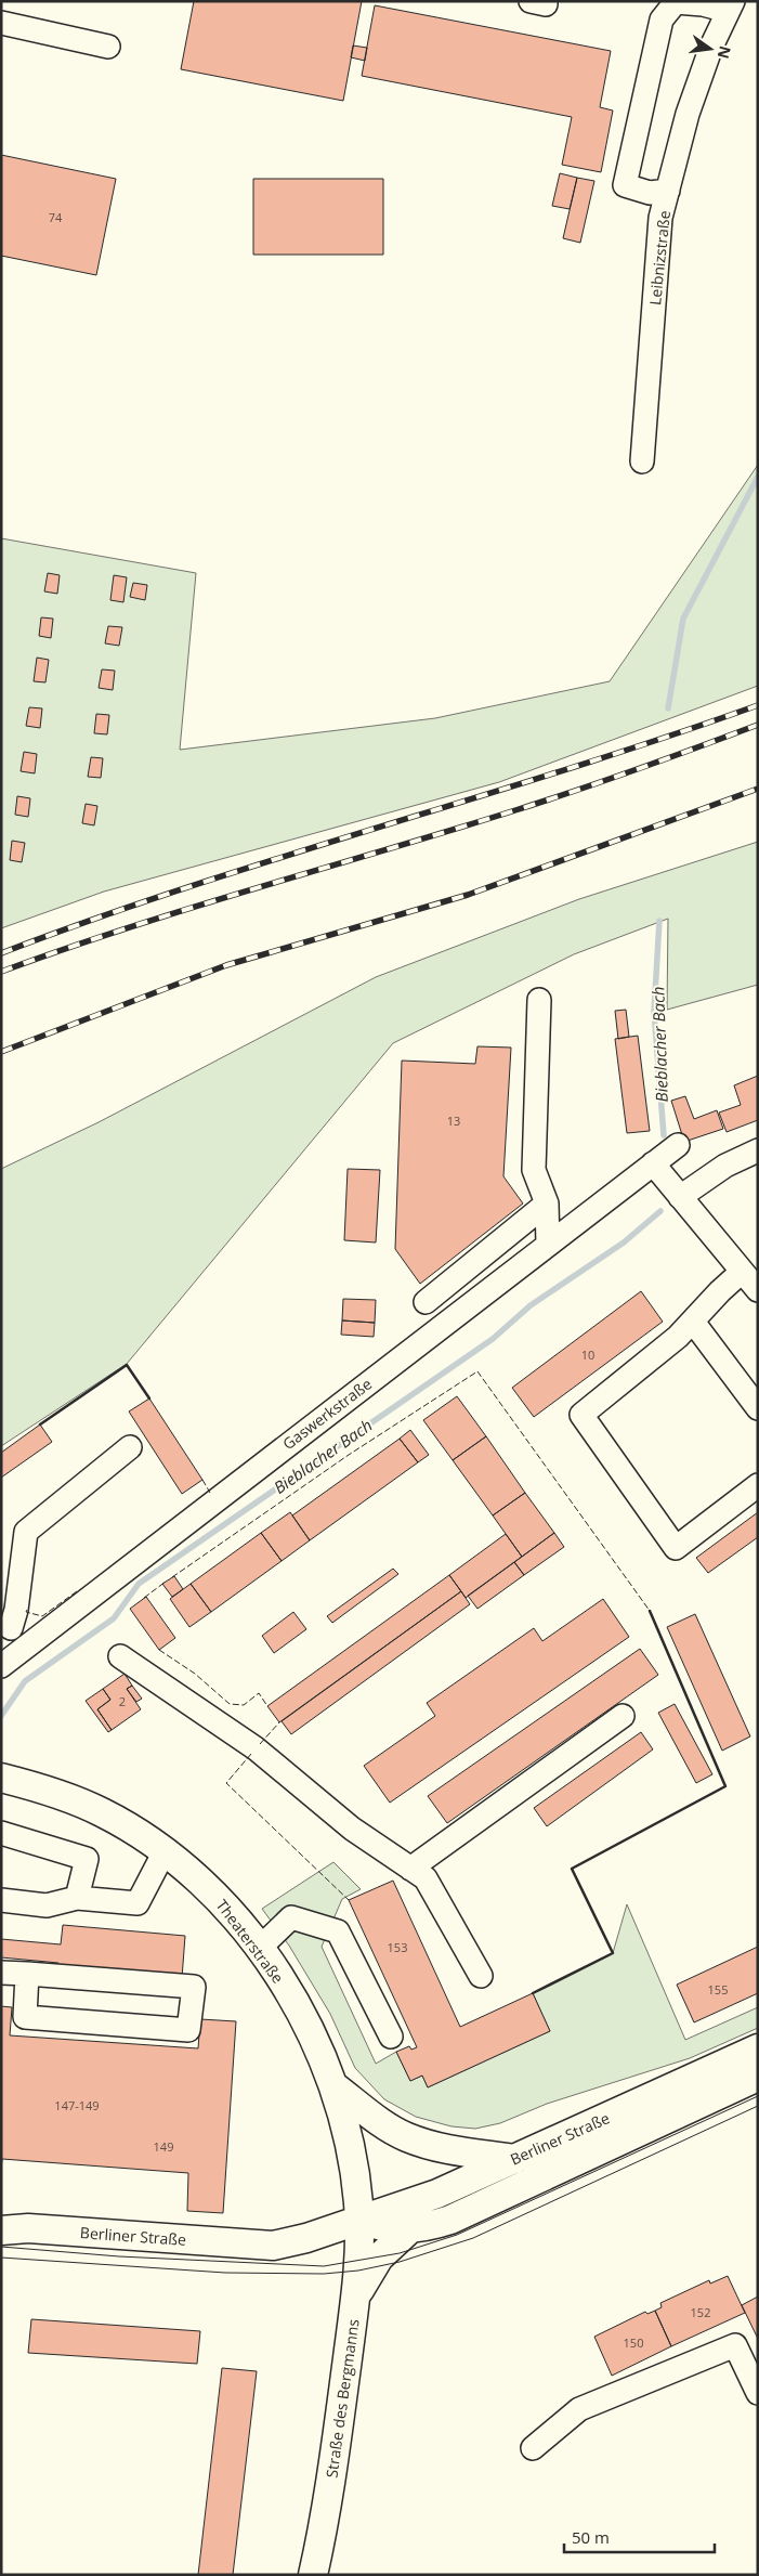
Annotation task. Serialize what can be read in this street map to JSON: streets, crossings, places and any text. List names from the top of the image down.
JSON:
{
  "streets": {
    "main road": ["Theaterstraße", "Berliner Straße", "Straße des Bergmanns"],
    "street": ["Leibnizstraße", "Gaswerkstraße"]
  },
  "crossings": [
    ["Theaterstraße", "Berliner Straße"],
    ["Theaterstraße", "Straße des Bergmanns"],
    ["Berliner Straße", "Straße des Bergmanns"]
  ],
  "water": ["Bieblacher Bach"],
  "house_numbers": [
    "74",
    "13",
    "10",
    "2",
    "153",
    "155",
    "147-149",
    "149",
    "152",
    "150"
  ],
  "scale_bar": "50 m",
  "north": "right"
}
